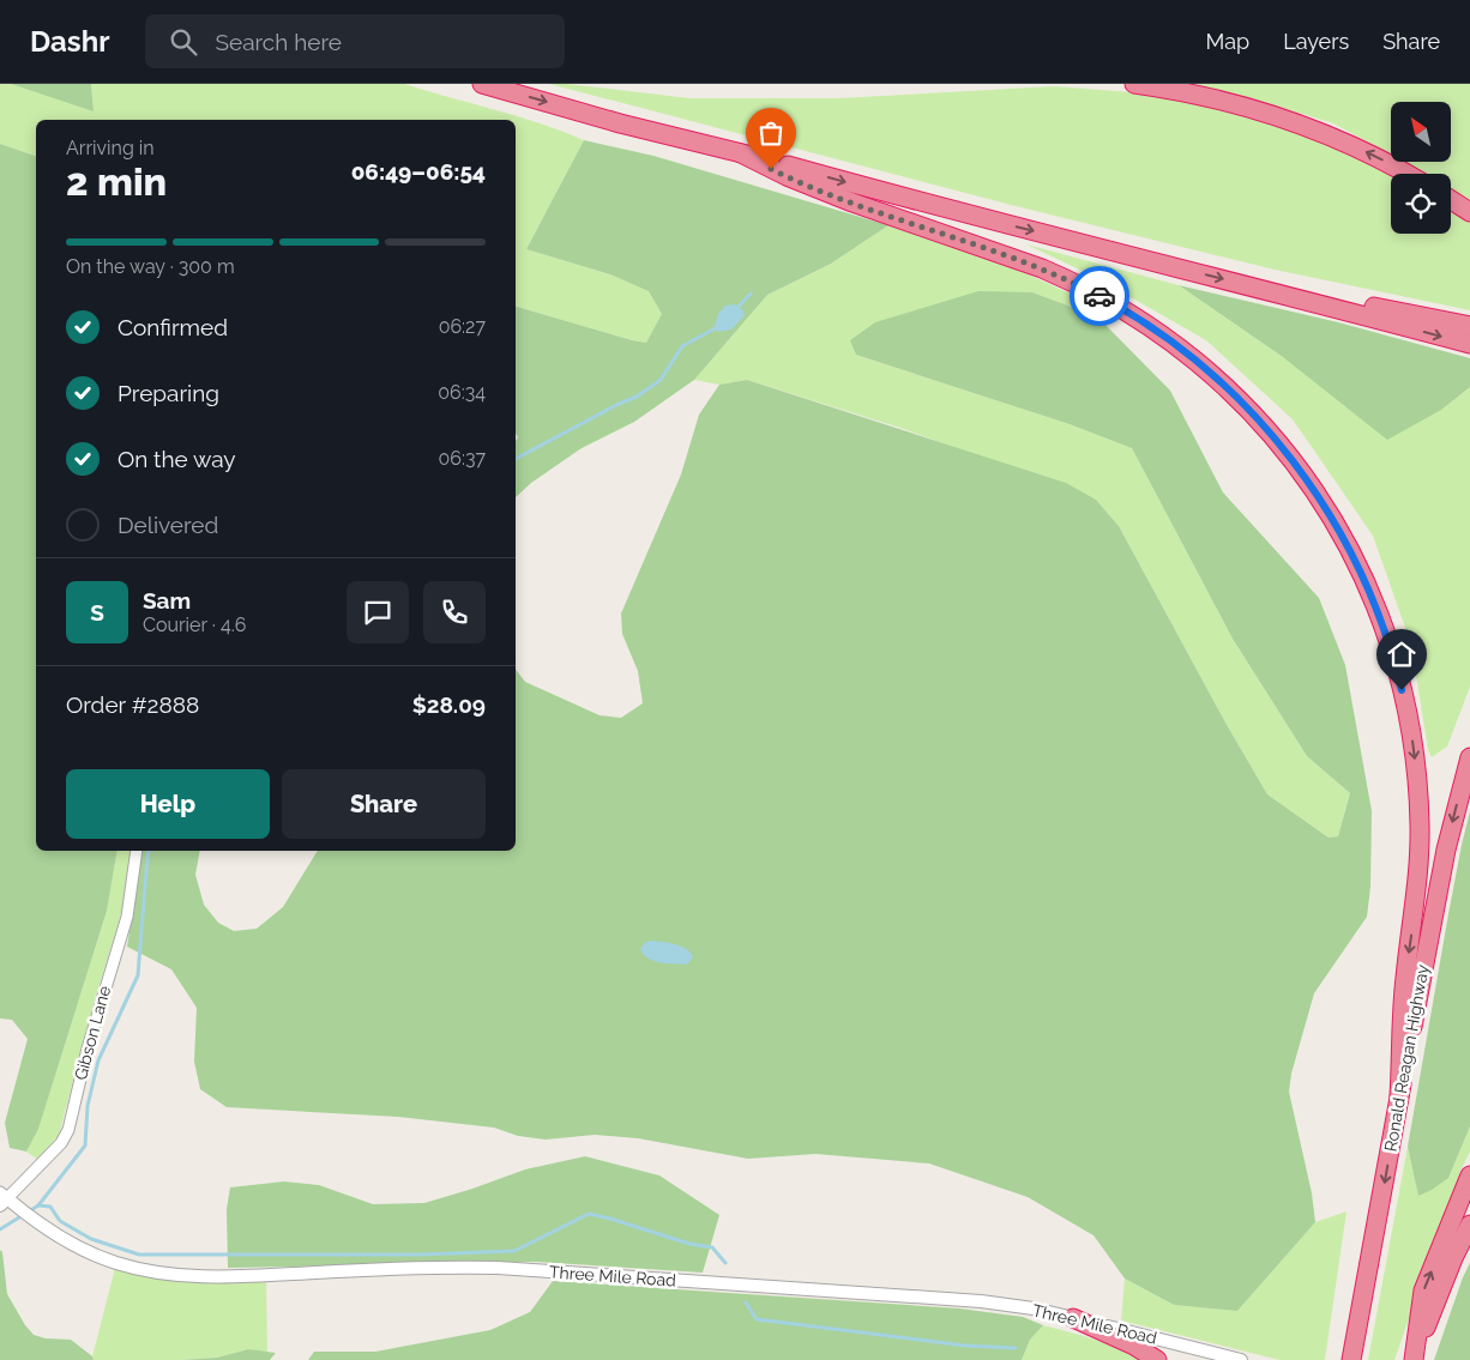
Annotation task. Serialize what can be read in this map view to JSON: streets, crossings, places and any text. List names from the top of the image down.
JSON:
{
  "streets": {
    "highway": ["Ronald Reagan Highway"],
    "street": ["Gibson Lane", "Three Mile Road"]
  },
  "crossings": [
    ["Gibson Lane", "Three Mile Road"]
  ],
  "north": "top left",
  "page": {
    "header": "Dashr",
    "search": "Search here",
    "nav": ["Map", "Layers", "Share"],
    "heading": ["2 min", "Arriving in", "06:49–06:54"],
    "panel": [
      "Sam",
      "Courier · 4.6",
      "Order #2888",
      "$28.09"
    ],
    "bar": "On the way · 300 m",
    "list": [
      ["Confirmed", "06:27"],
      ["Preparing", "06:34"],
      ["On the way", "06:37"],
      "Delivered"
    ],
    "round": "S",
    "buttons": ["Help", "Share"]
  }
}
